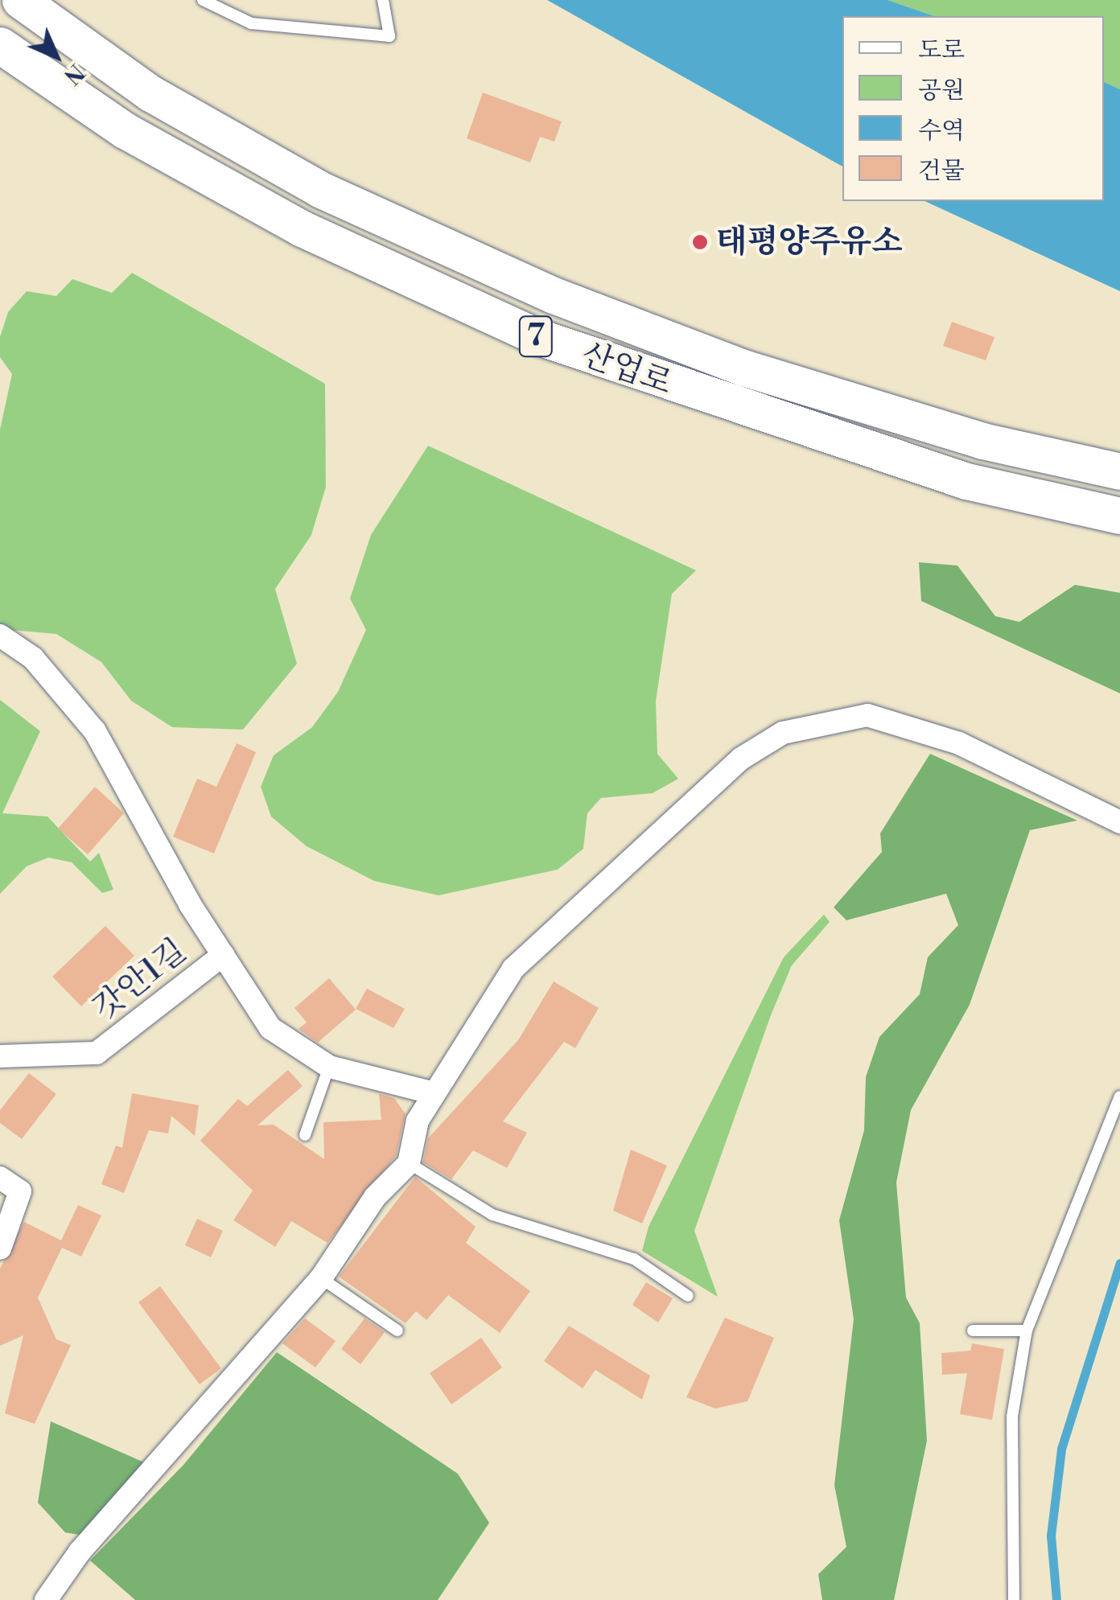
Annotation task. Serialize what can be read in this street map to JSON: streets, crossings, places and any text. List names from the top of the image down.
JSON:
{
  "streets": {
    "main road": ["7", "산업로"],
    "street": ["갓안1길"]
  },
  "places": ["태평양주유소"],
  "legend": [
    "도로",
    "공원",
    "수역",
    "건물"
  ],
  "north": "bottom right"
}
